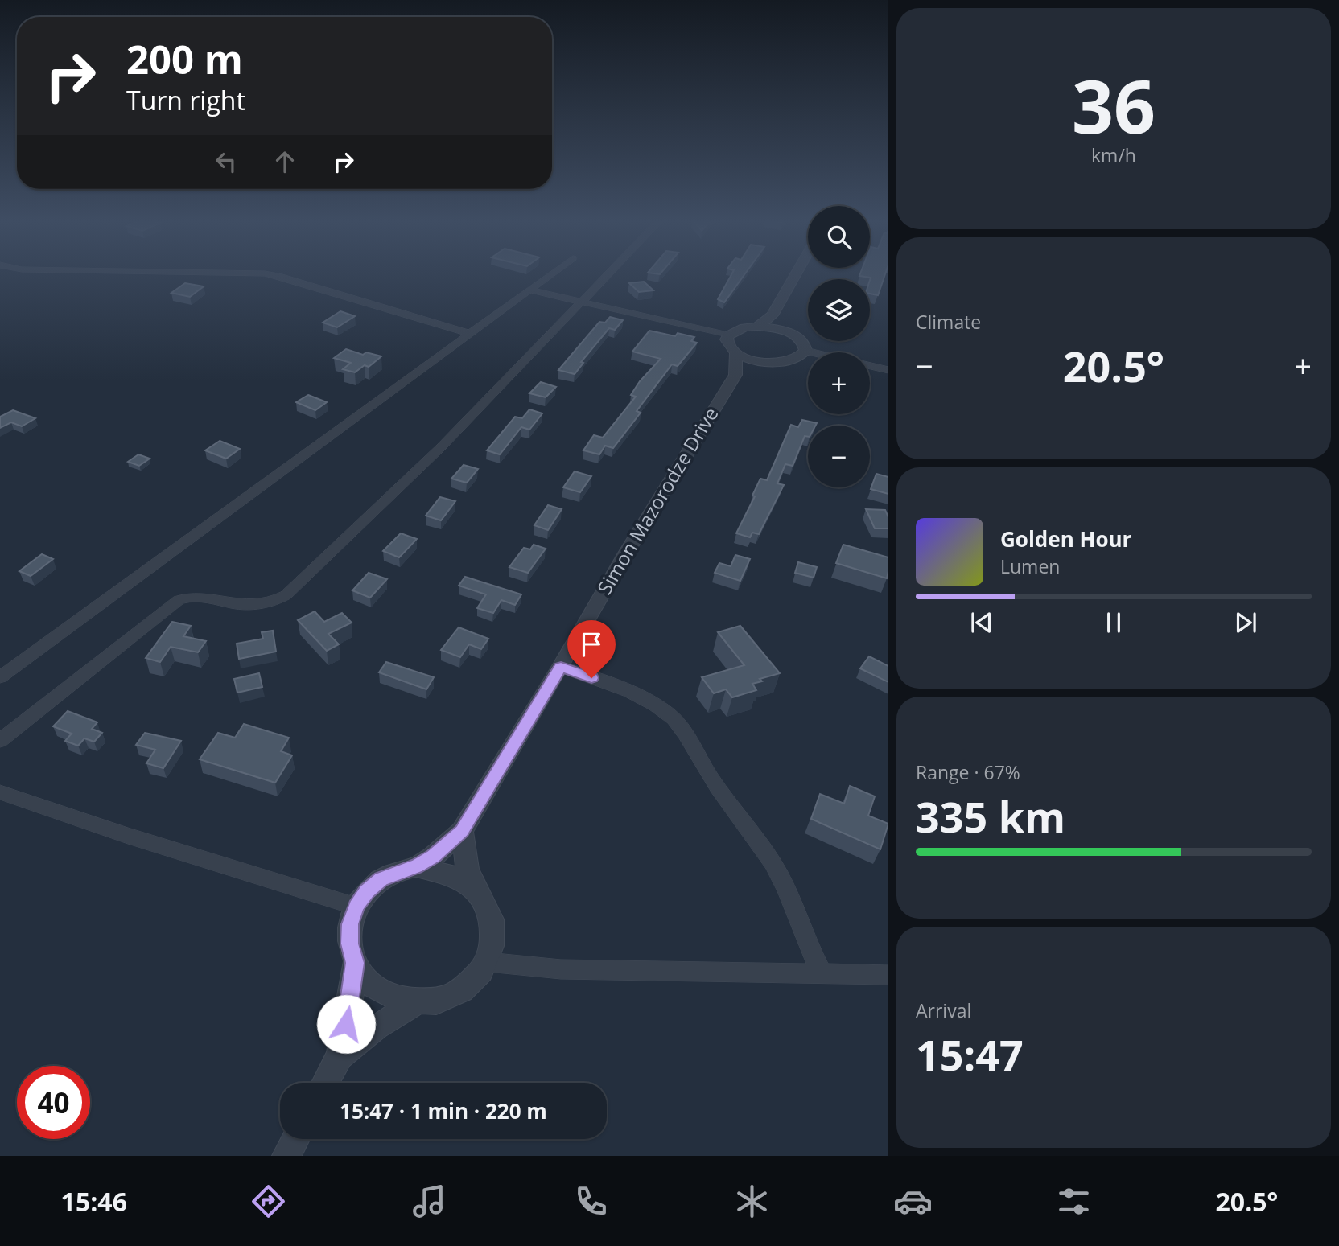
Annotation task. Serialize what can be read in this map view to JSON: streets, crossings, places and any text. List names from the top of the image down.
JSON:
{
  "streets": {
    "street": ["Simon Mazorodze Drive"]
  },
  "page": {
    "tile": [
      ["36", "km/h"],
      "Climate",
      ["Range · 67%", "335 km"],
      ["Arrival", "15:47"]
    ],
    "turn": ["200 m", "Turn right"],
    "map_buttons": ["+", "−"],
    "heat": ["−", "20.5°", "+"],
    "song": ["Golden Hour", "Lumen"],
    "limit": "40",
    "trip": "15:47 · 1 min · 220 m",
    "tabs": ["15:46", "20.5°"]
  }
}
